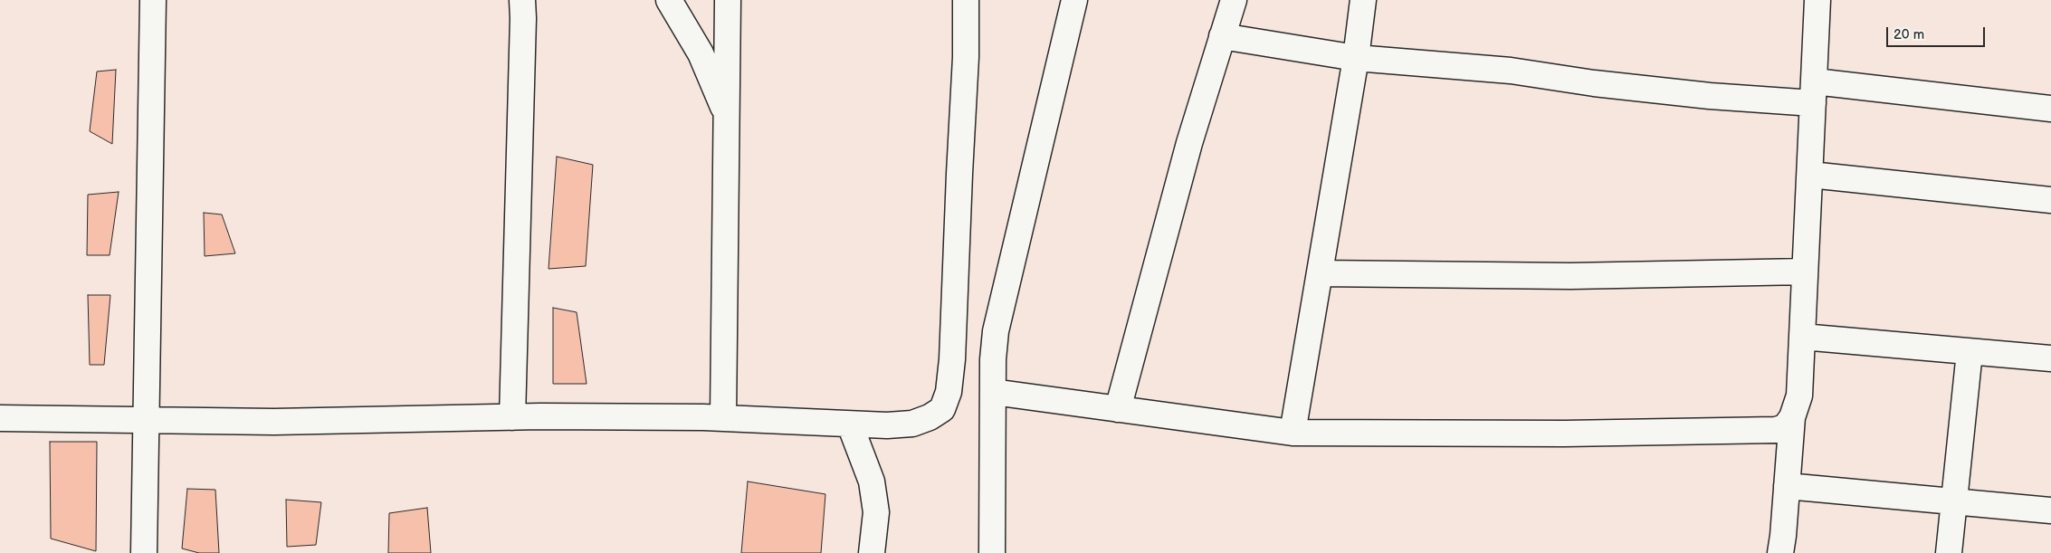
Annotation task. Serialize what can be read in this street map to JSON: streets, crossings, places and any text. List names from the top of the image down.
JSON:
{
  "scale_bar": "20 m"
}
